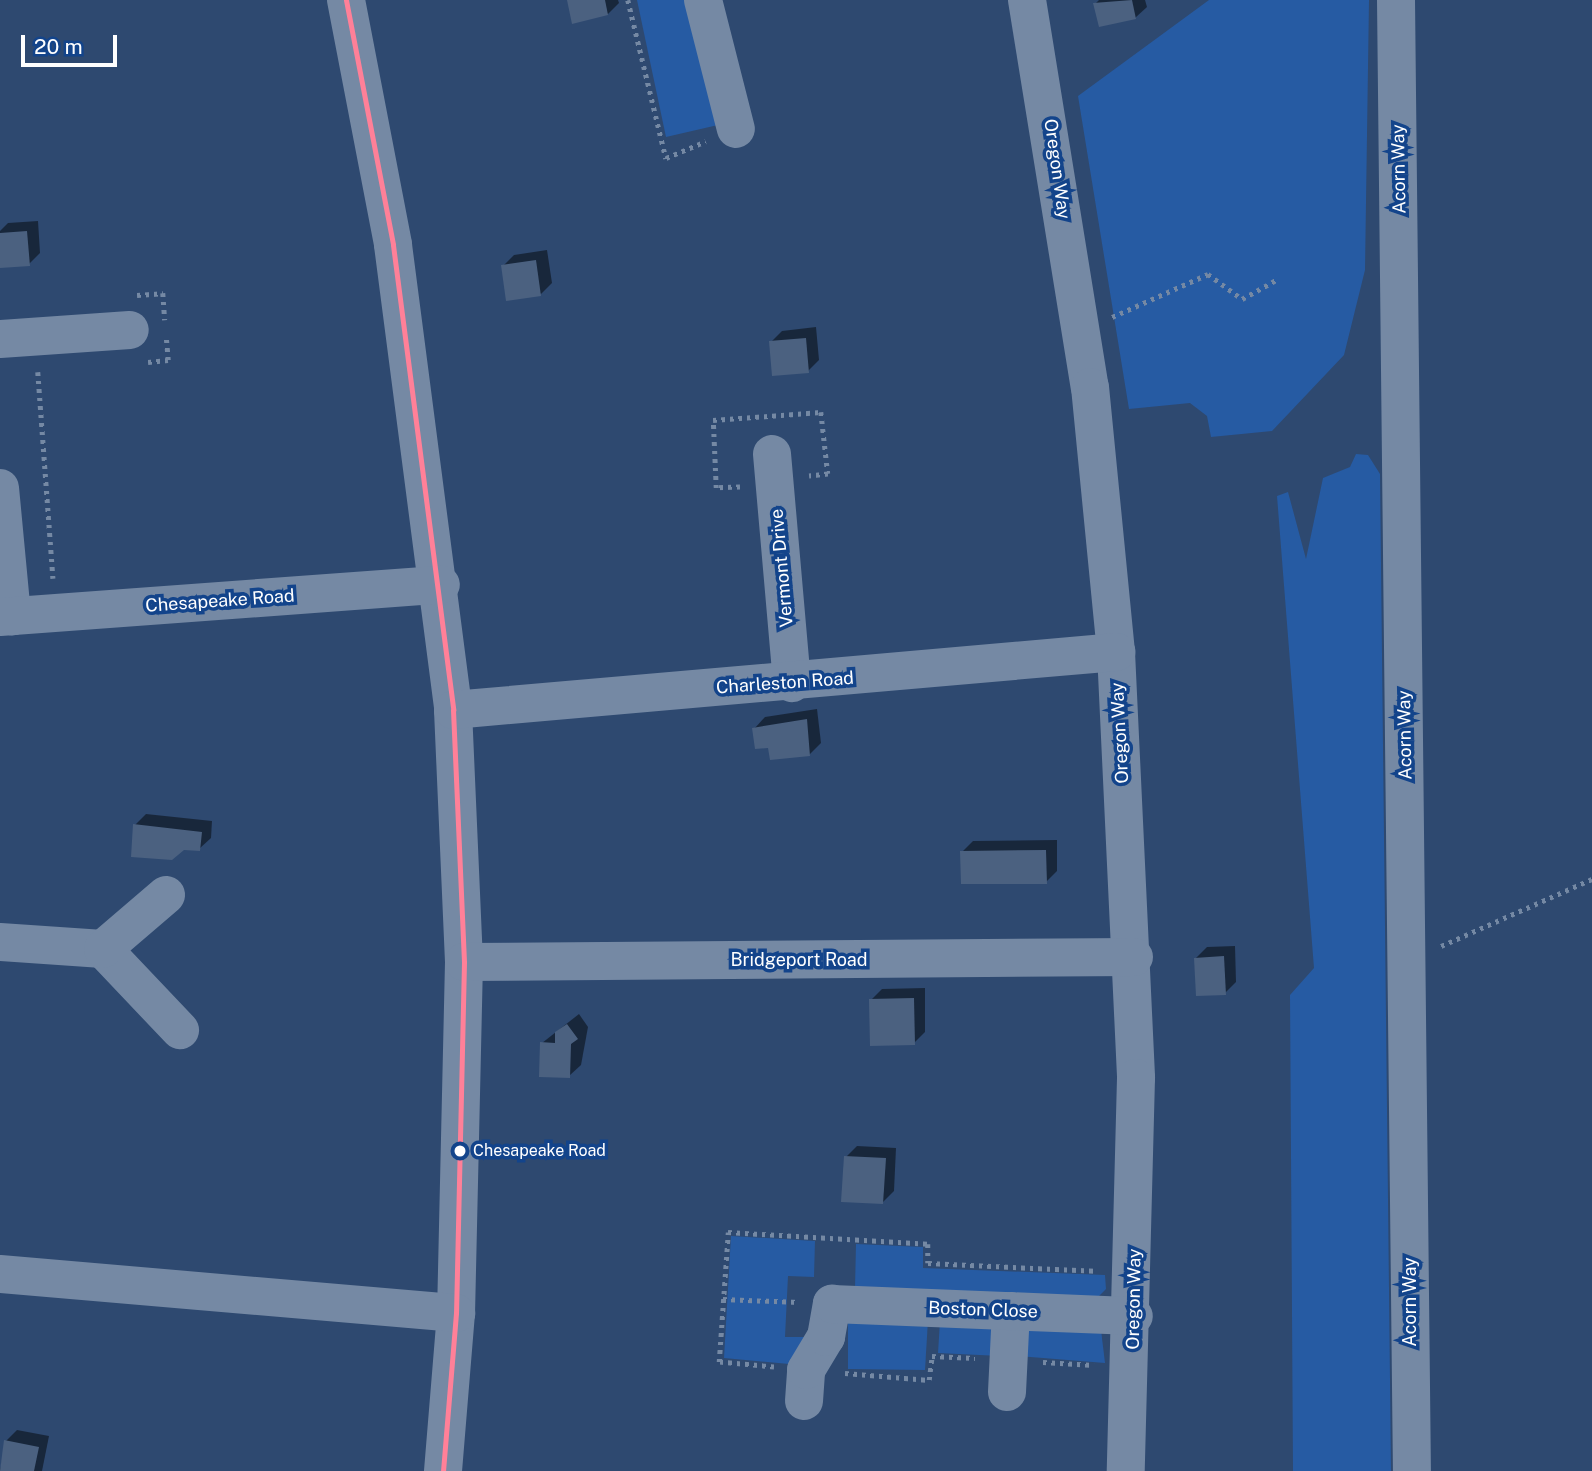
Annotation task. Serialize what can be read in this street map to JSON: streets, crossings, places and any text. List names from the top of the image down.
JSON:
{
  "streets": {
    "street": [
      "Oregon Way",
      "Acorn Way",
      "Vermont Drive",
      "Chesapeake Road",
      "Charleston Road",
      "Bridgeport Road",
      "Boston Close"
    ]
  },
  "crossings": [
    ["Oregon Way", "Charleston Road"],
    ["Oregon Way", "Bridgeport Road"],
    ["Oregon Way", "Boston Close"],
    ["Vermont Drive", "Charleston Road"]
  ],
  "places": ["Chesapeake Road"],
  "lines": ["transit line 20"],
  "scale_bar": "20 m"
}
